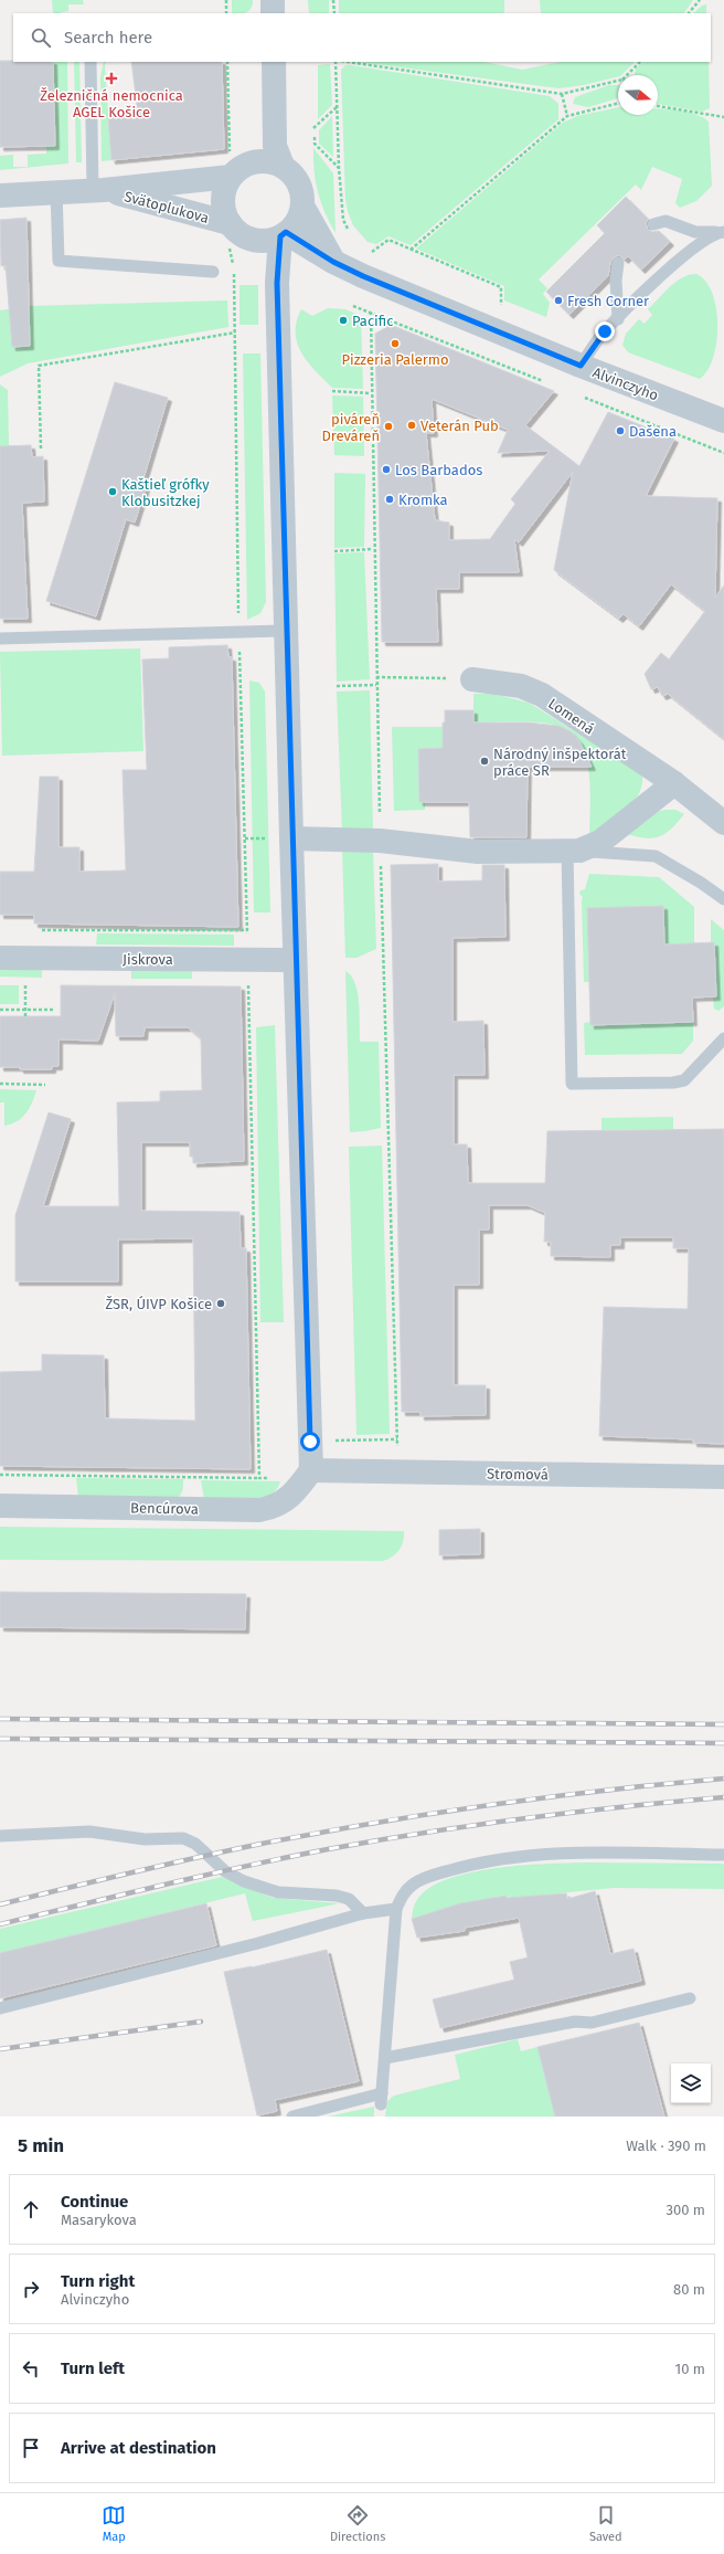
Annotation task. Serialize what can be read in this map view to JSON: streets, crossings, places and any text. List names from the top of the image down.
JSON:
{
  "streets": {
    "street": [
      "Svätoplukova",
      "Alvinczyho",
      "Lomená",
      "Jiskrova",
      "Stromová",
      "Bencúrova"
    ]
  },
  "crossings": [
    ["Svätoplukova", "Alvinczyho"],
    ["Stromová", "Bencúrova"]
  ],
  "places": {
    "health": ["Železničná nemocnica AGEL Košice"],
    "other": [
      "Fresh Corner",
      "Pacific",
      "Pizzeria Palermo",
      "Veterán Pub",
      "piváreň Dreváreň",
      "Dašena",
      "Los Barbados",
      "Kaštieľ grófky Klobusitzkej",
      "Kromka",
      "Národný inšpektorát práce SR",
      "ŽSR, ÚIVP Košice"
    ]
  },
  "north": "right",
  "page": {
    "search": "Search here",
    "heading": ["5 min", "Walk · 390 m"],
    "list": [
      ["Continue", "Masarykova", "300 m"],
      ["Turn right", "Alvinczyho", "80 m"],
      ["Turn left", "10 m"],
      "Arrive at destination"
    ],
    "nav": ["Map", "Directions", "Saved"]
  }
}
